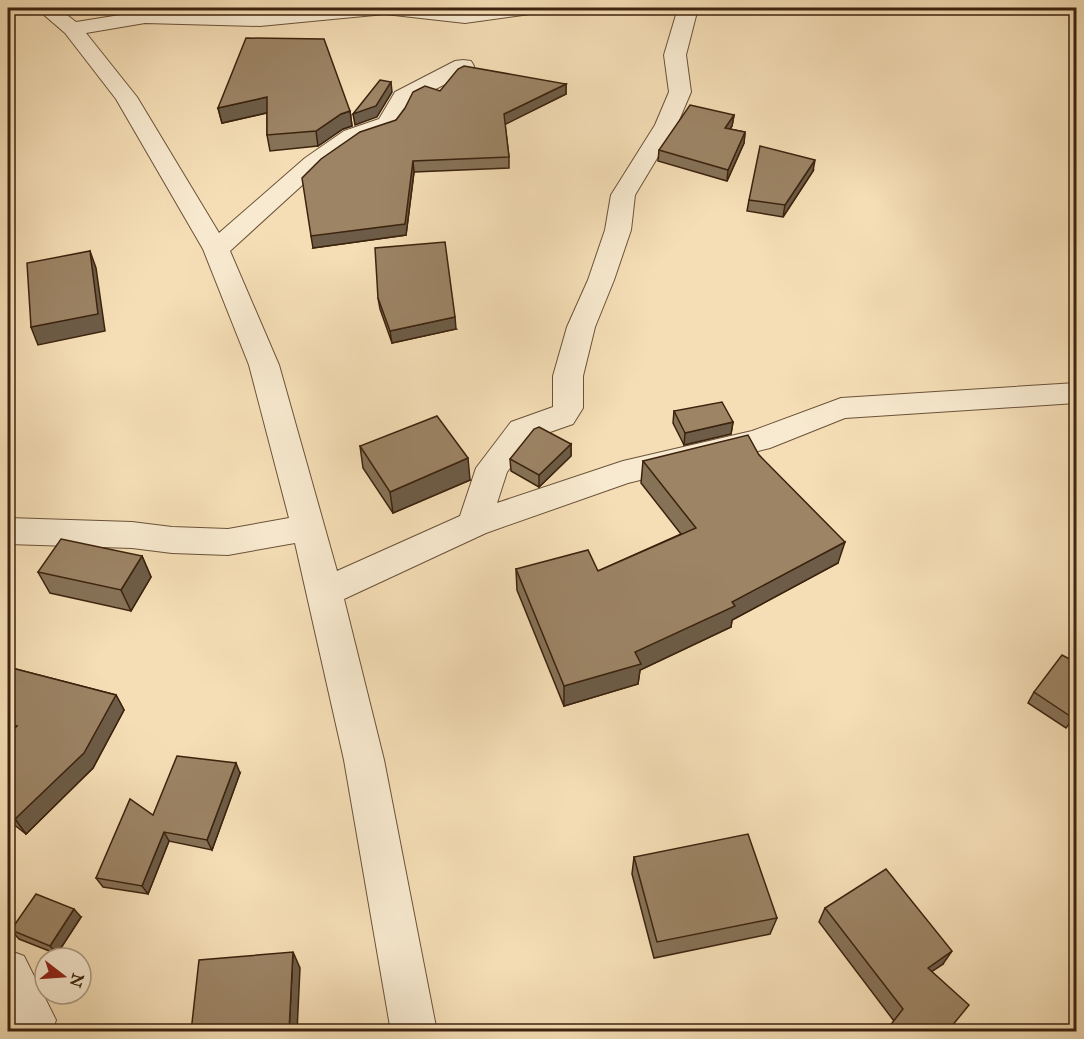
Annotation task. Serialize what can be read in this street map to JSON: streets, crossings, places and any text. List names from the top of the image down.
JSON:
{
  "north": "right"
}
